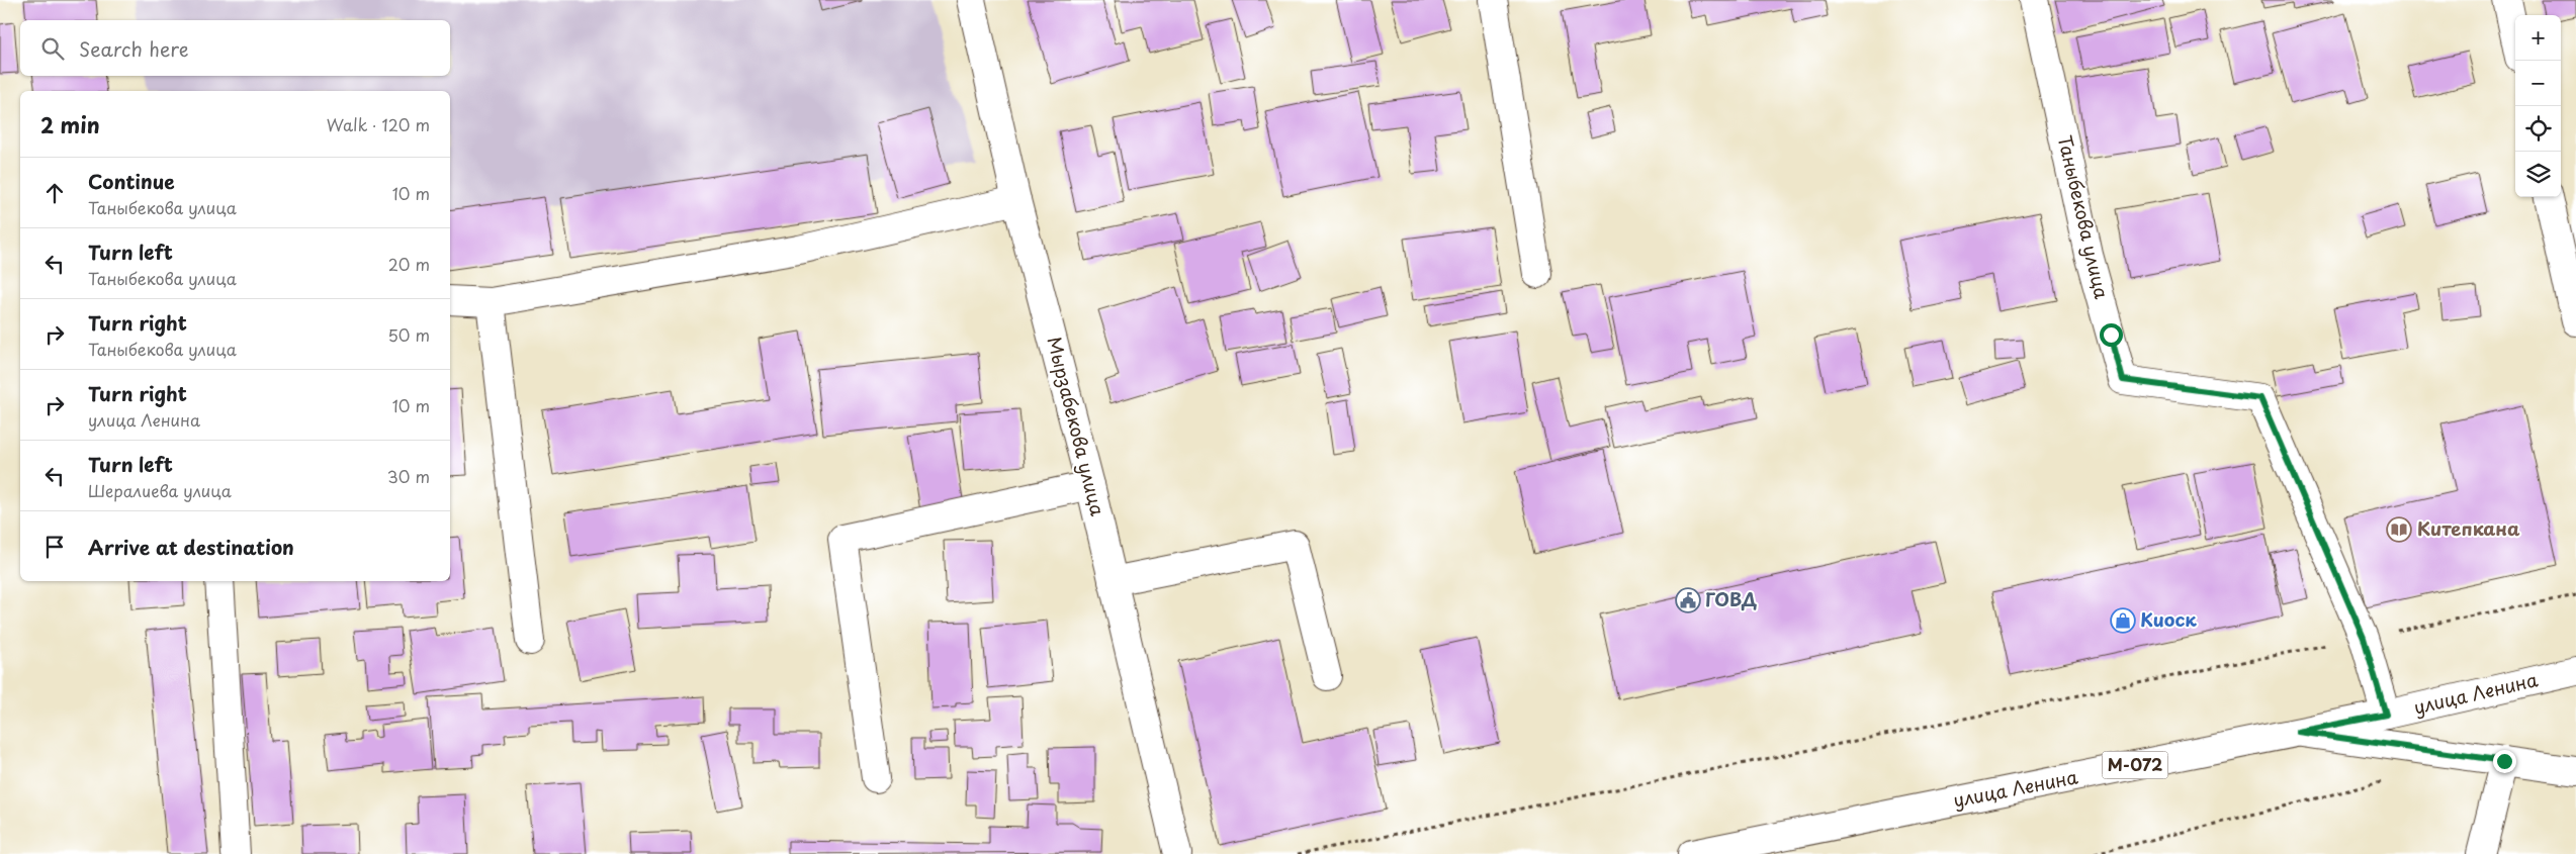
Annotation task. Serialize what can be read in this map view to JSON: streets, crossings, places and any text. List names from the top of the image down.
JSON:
{
  "streets": {
    "street": [
      "Таныбекова улица",
      "Мырзабекова улица",
      "улица Ленина",
      "М-072"
    ]
  },
  "crossings": [
    ["Таныбекова улица", "улица Ленина"]
  ],
  "places": {
    "library": ["Китепкана"],
    "public building": ["ГОВД"],
    "shop": ["Киоск"]
  },
  "page": {
    "map_buttons": ["+", "−"],
    "search": "Search here",
    "heading": ["2 min", "Walk · 120 m"],
    "list": [
      ["Continue", "Таныбекова улица", "10 m"],
      ["Turn left", "Таныбекова улица", "20 m"],
      ["Turn right", "Таныбекова улица", "50 m"],
      ["Turn right", "улица Ленина", "10 m"],
      ["Turn left", "Шералиева улица", "30 m"],
      "Arrive at destination"
    ]
  }
}
